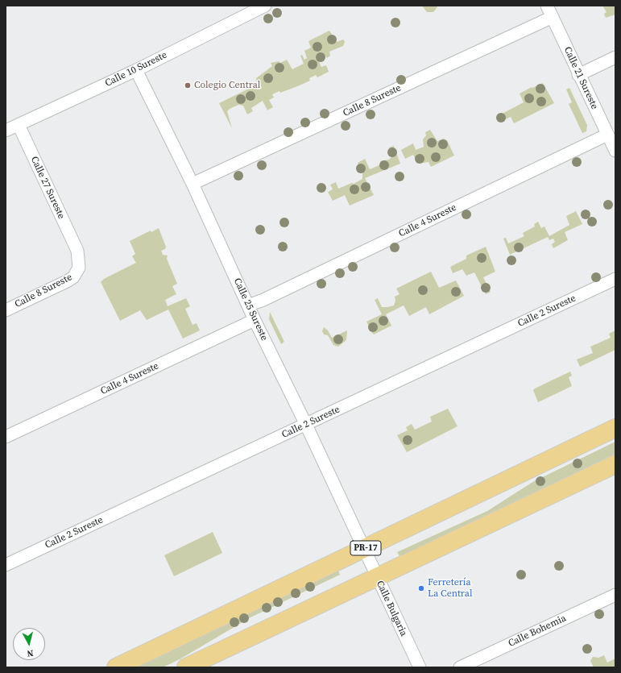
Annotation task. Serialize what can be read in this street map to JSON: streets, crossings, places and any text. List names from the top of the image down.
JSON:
{
  "streets": {
    "main road": ["PR-17"],
    "street": [
      "Calle 10 Sureste",
      "Calle 21 Sureste",
      "Calle 8 Sureste",
      "Calle 27 Sureste",
      "Calle 4 Sureste",
      "Calle 25 Sureste",
      "Calle 2 Sureste",
      "Calle Bulgaria",
      "Calle Bohemia"
    ]
  },
  "crossings": [
    ["Calle 10 Sureste", "Calle 27 Sureste"],
    ["Calle 10 Sureste", "Calle 25 Sureste"],
    ["Calle 21 Sureste", "Calle 8 Sureste"],
    ["Calle 21 Sureste", "Calle 4 Sureste"],
    ["Calle 8 Sureste", "Calle 27 Sureste"],
    ["Calle 8 Sureste", "Calle 25 Sureste"],
    ["Calle 4 Sureste", "Calle 25 Sureste"],
    ["Calle 25 Sureste", "Calle 2 Sureste"],
    ["Calle 25 Sureste", "PR-17"],
    ["Calle 25 Sureste", "Calle Bulgaria"],
    ["PR-17", "Calle Bulgaria"]
  ],
  "places": ["Colegio Central", "Ferretería La Central"],
  "north": "bottom"
}
